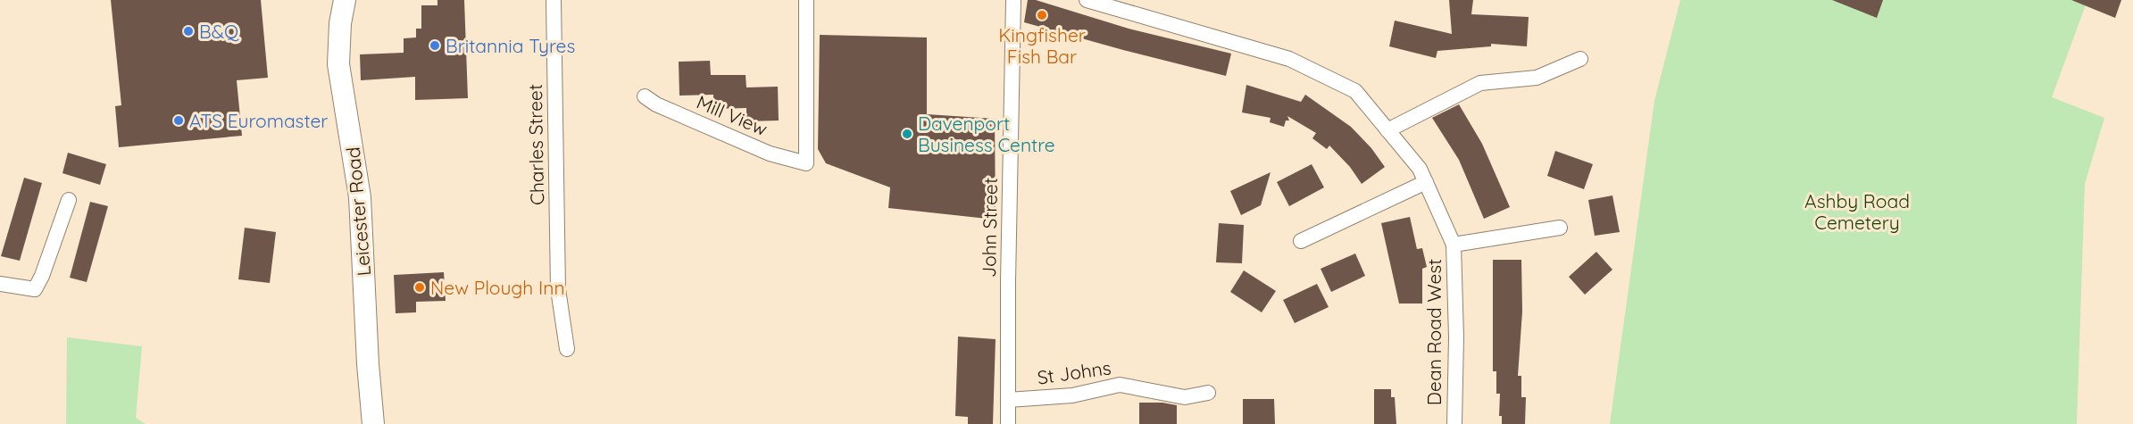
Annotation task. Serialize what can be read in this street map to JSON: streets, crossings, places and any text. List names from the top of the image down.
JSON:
{
  "streets": {
    "main road": ["Leicester Road"],
    "street": [
      "Mill View",
      "Charles Street",
      "John Street",
      "Dean Road West",
      "St Johns"
    ]
  },
  "crossings": [
    ["John Street", "St Johns"]
  ],
  "parks": ["Ashby Road Cemetery"],
  "places": [
    "Kingfisher Fish Bar",
    "B&Q",
    "Britannia Tyres",
    "ATS Euromaster",
    "Davenport Business Centre",
    "New Plough Inn"
  ]
}
